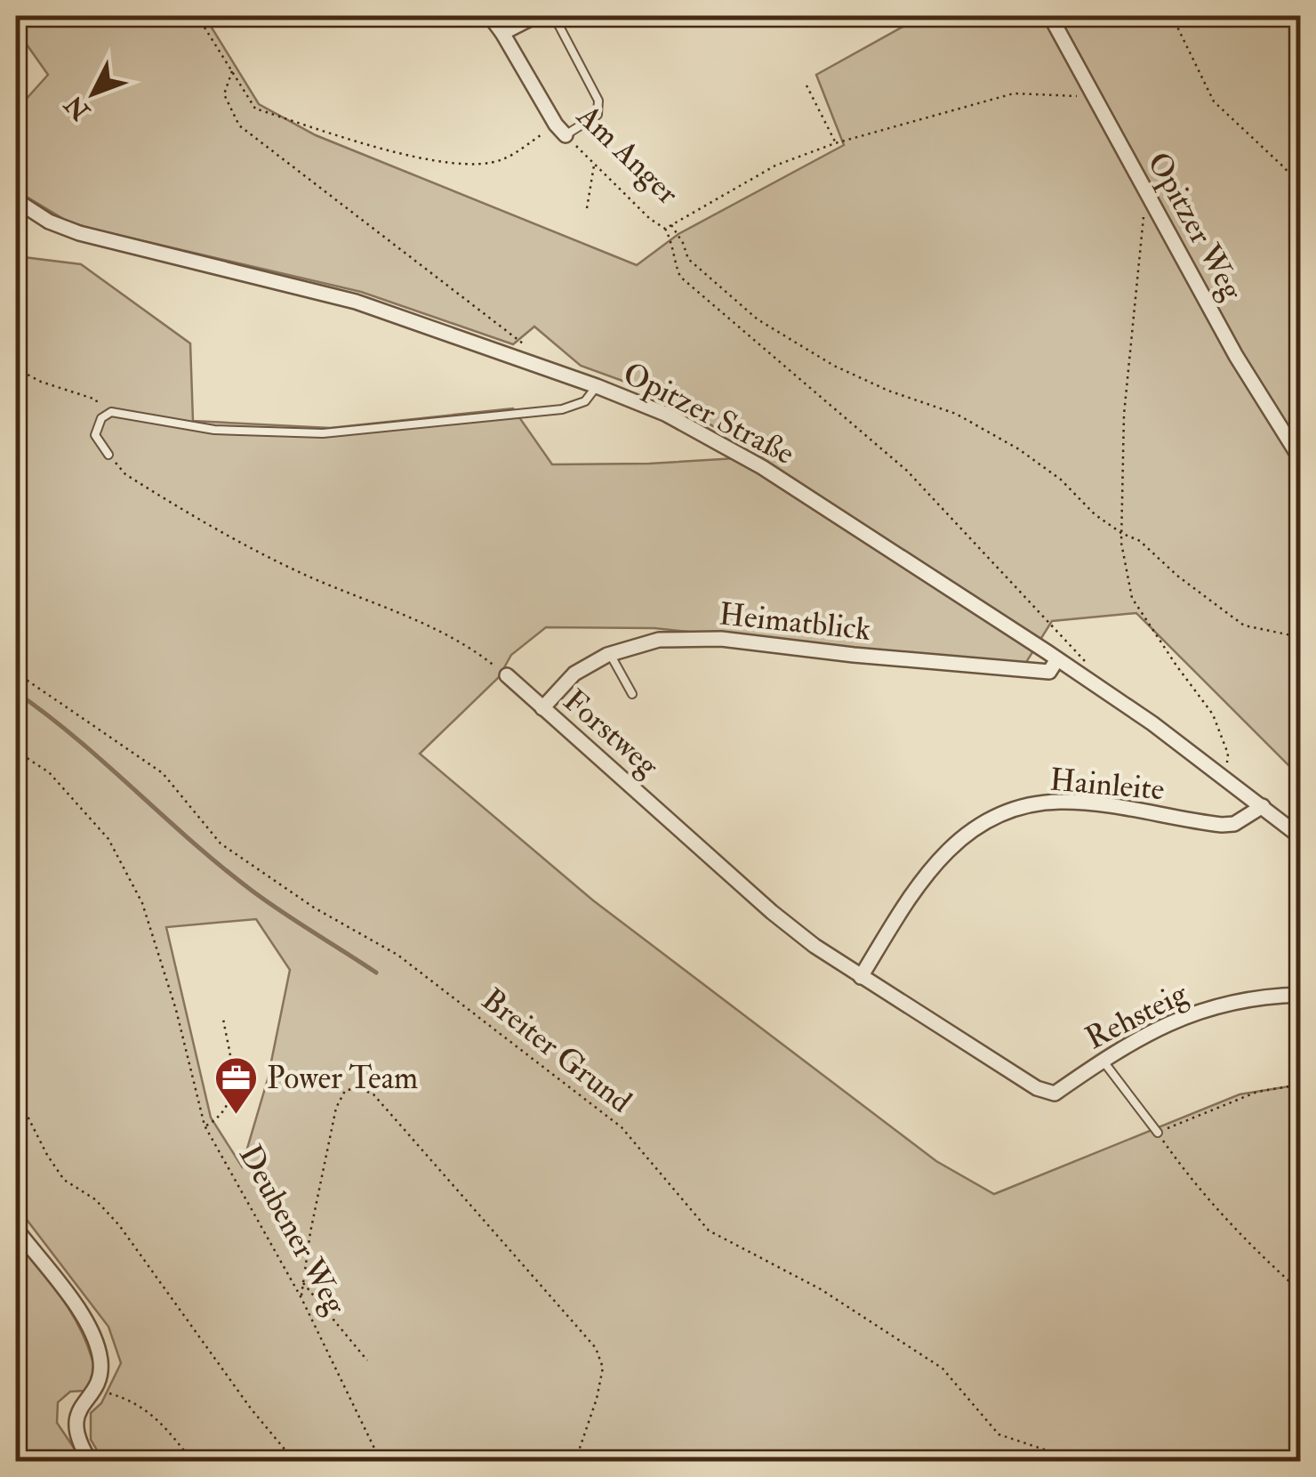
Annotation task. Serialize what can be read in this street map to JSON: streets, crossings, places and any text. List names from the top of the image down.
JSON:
{
  "streets": {
    "street": [
      "Am Anger",
      "Opitzer Weg",
      "Opitzer Straße",
      "Heimatblick",
      "Forstweg",
      "Hainleite",
      "Rehsteig"
    ],
    "path": ["Breiter Grund", "Deubener Weg"]
  },
  "crossings": [
    ["Am Anger", "Opitzer Weg"],
    ["Opitzer Straße", "Heimatblick"],
    ["Opitzer Straße", "Hainleite"],
    ["Heimatblick", "Forstweg"],
    ["Forstweg", "Hainleite"],
    ["Forstweg", "Rehsteig"]
  ],
  "places": {
    "office": ["Power Team"]
  },
  "north": "bottom left"
}
